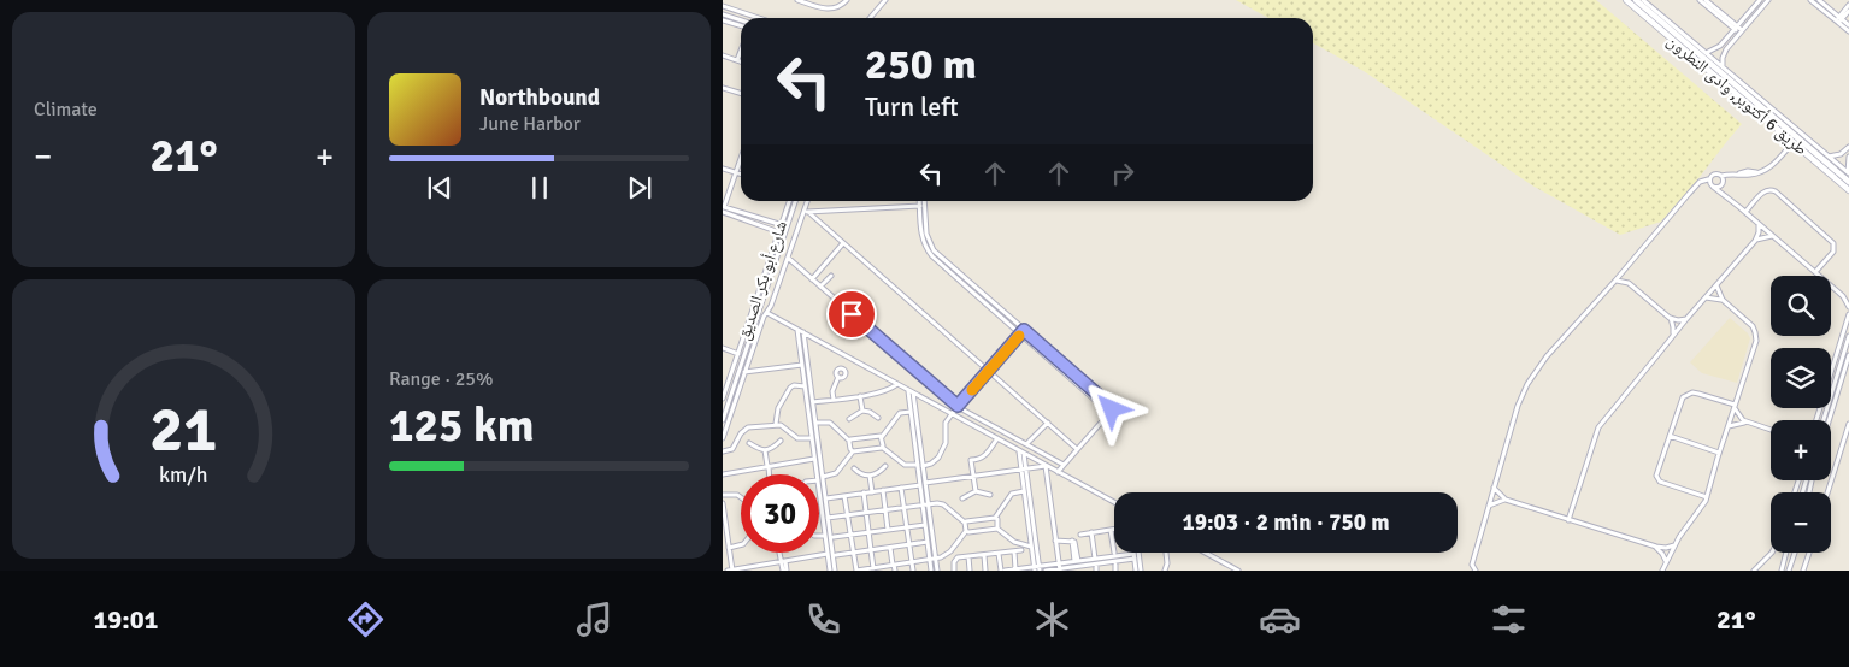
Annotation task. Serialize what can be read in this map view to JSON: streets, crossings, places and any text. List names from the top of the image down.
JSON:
{
  "streets": {
    "street": ["طريق 6 أكتوبر, وادى النطرون", "شارع أبو بكر الصديق"]
  },
  "page": {
    "tile": [
      "Climate",
      ["Range · 25%", "125 km"]
    ],
    "turn": ["250 m", "Turn left"],
    "song": ["Northbound", "June Harbor"],
    "heat": ["−", "21°", "+"],
    "map_buttons": ["+", "−"],
    "limit": "30",
    "trip": "19:03 · 2 min · 750 m",
    "tabs": ["19:01", "21°"],
    "gauge": ["21", "km/h"]
  }
}
